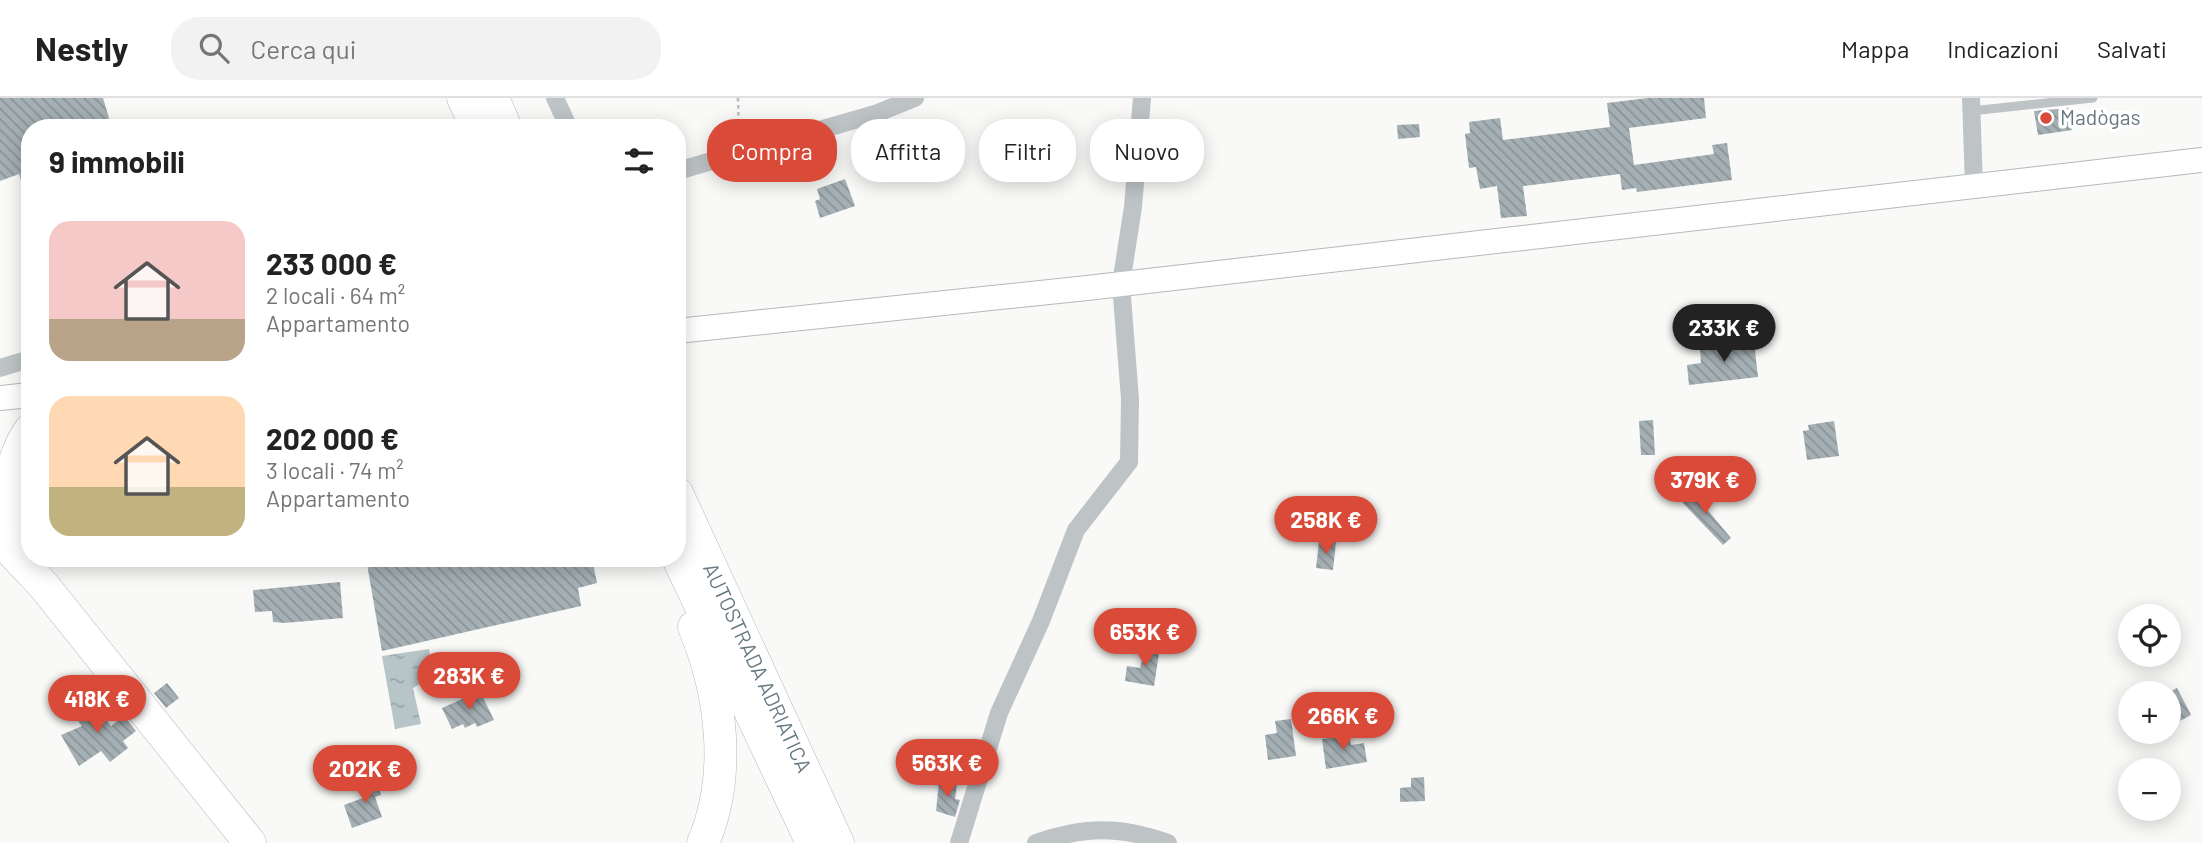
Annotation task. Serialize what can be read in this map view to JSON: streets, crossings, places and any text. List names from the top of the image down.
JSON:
{
  "streets": {
    "highway": ["AUTOSTRADA ADRIATICA"]
  },
  "places": ["Madògas"],
  "page": {
    "header": "Nestly",
    "search": "Cerca qui",
    "nav": ["Mappa", "Indicazioni", "Salvati"],
    "chip": [
      "Compra",
      "Affitta",
      "Filtri",
      "Nuovo"
    ],
    "heading": "9 immobili",
    "list": [
      {
        "name": "233 000 €",
        "note": "2 locali · 64 m² · Appartamento"
      },
      {
        "name": "202 000 €",
        "note": "3 locali · 74 m² · Appartamento"
      }
    ],
    "price": [
      "233K €",
      "379K €",
      "258K €",
      "653K €",
      "283K €",
      "418K €",
      "266K €",
      "563K €",
      "202K €"
    ],
    "map_buttons": ["+", "−"]
  }
}
